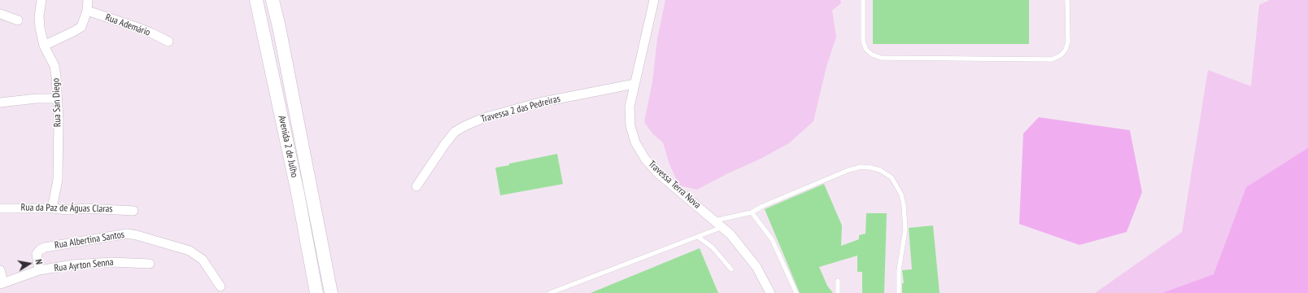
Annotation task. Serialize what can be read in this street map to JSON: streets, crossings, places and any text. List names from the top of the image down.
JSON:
{
  "streets": {
    "main road": ["Avenida 2 de Julho"],
    "street": [
      "Rua Ademário",
      "Rua San Diego",
      "Travessa 2 das Pedreiras",
      "Travessa Terra Nova",
      "Rua da Paz de Águas Claras",
      "Rua Albertina Santos",
      "Rua Ayrton Senna"
    ]
  },
  "crossings": [
    ["Rua San Diego", "Rua da Paz de Águas Claras"],
    ["Travessa 2 das Pedreiras", "Travessa Terra Nova"],
    ["Rua Albertina Santos", "Rua Ayrton Senna"]
  ],
  "north": "right"
}
